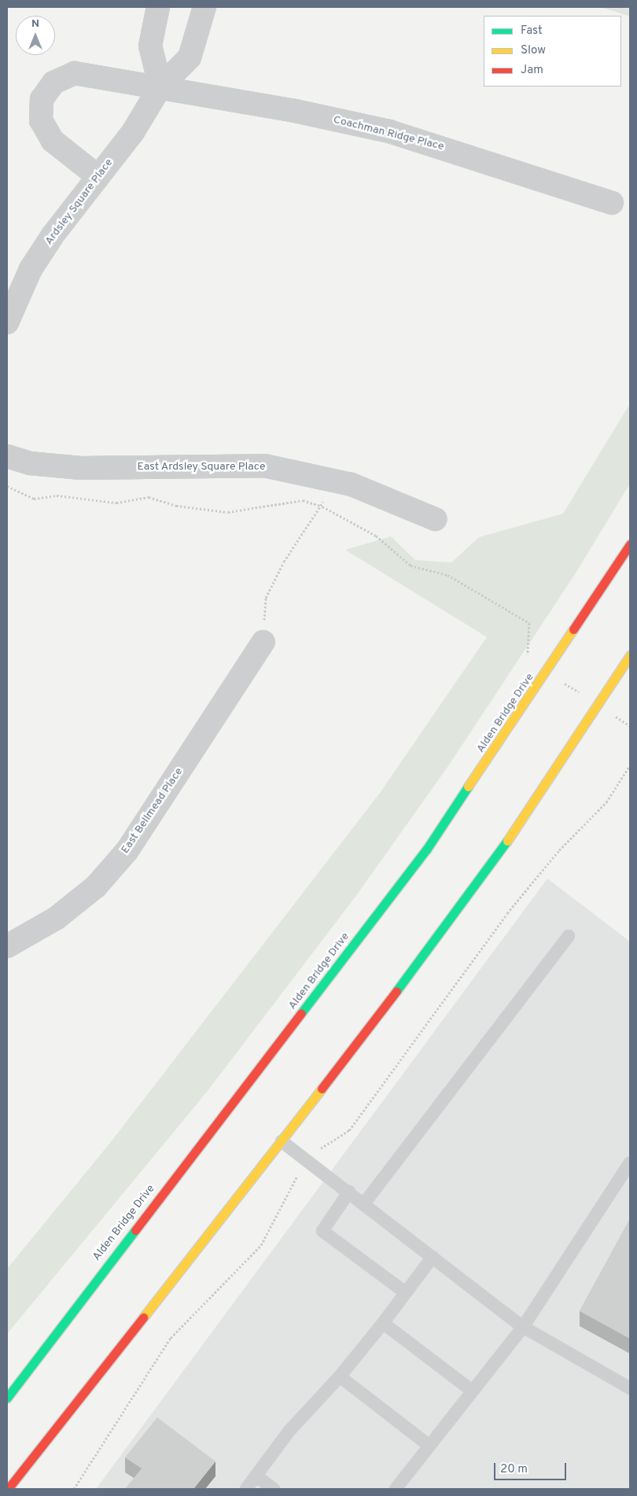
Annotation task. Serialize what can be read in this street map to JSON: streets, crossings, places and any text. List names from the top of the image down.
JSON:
{
  "streets": {
    "street": [
      "Coachman Ridge Place",
      "Ardsley Square Place",
      "East Ardsley Square Place",
      "Alden Bridge Drive",
      "East Bellmead Place"
    ]
  },
  "crossings": [
    ["Coachman Ridge Place", "Ardsley Square Place"]
  ],
  "legend": ["Fast", "Slow", "Jam"],
  "scale_bar": "20 m",
  "north": "top"
}
